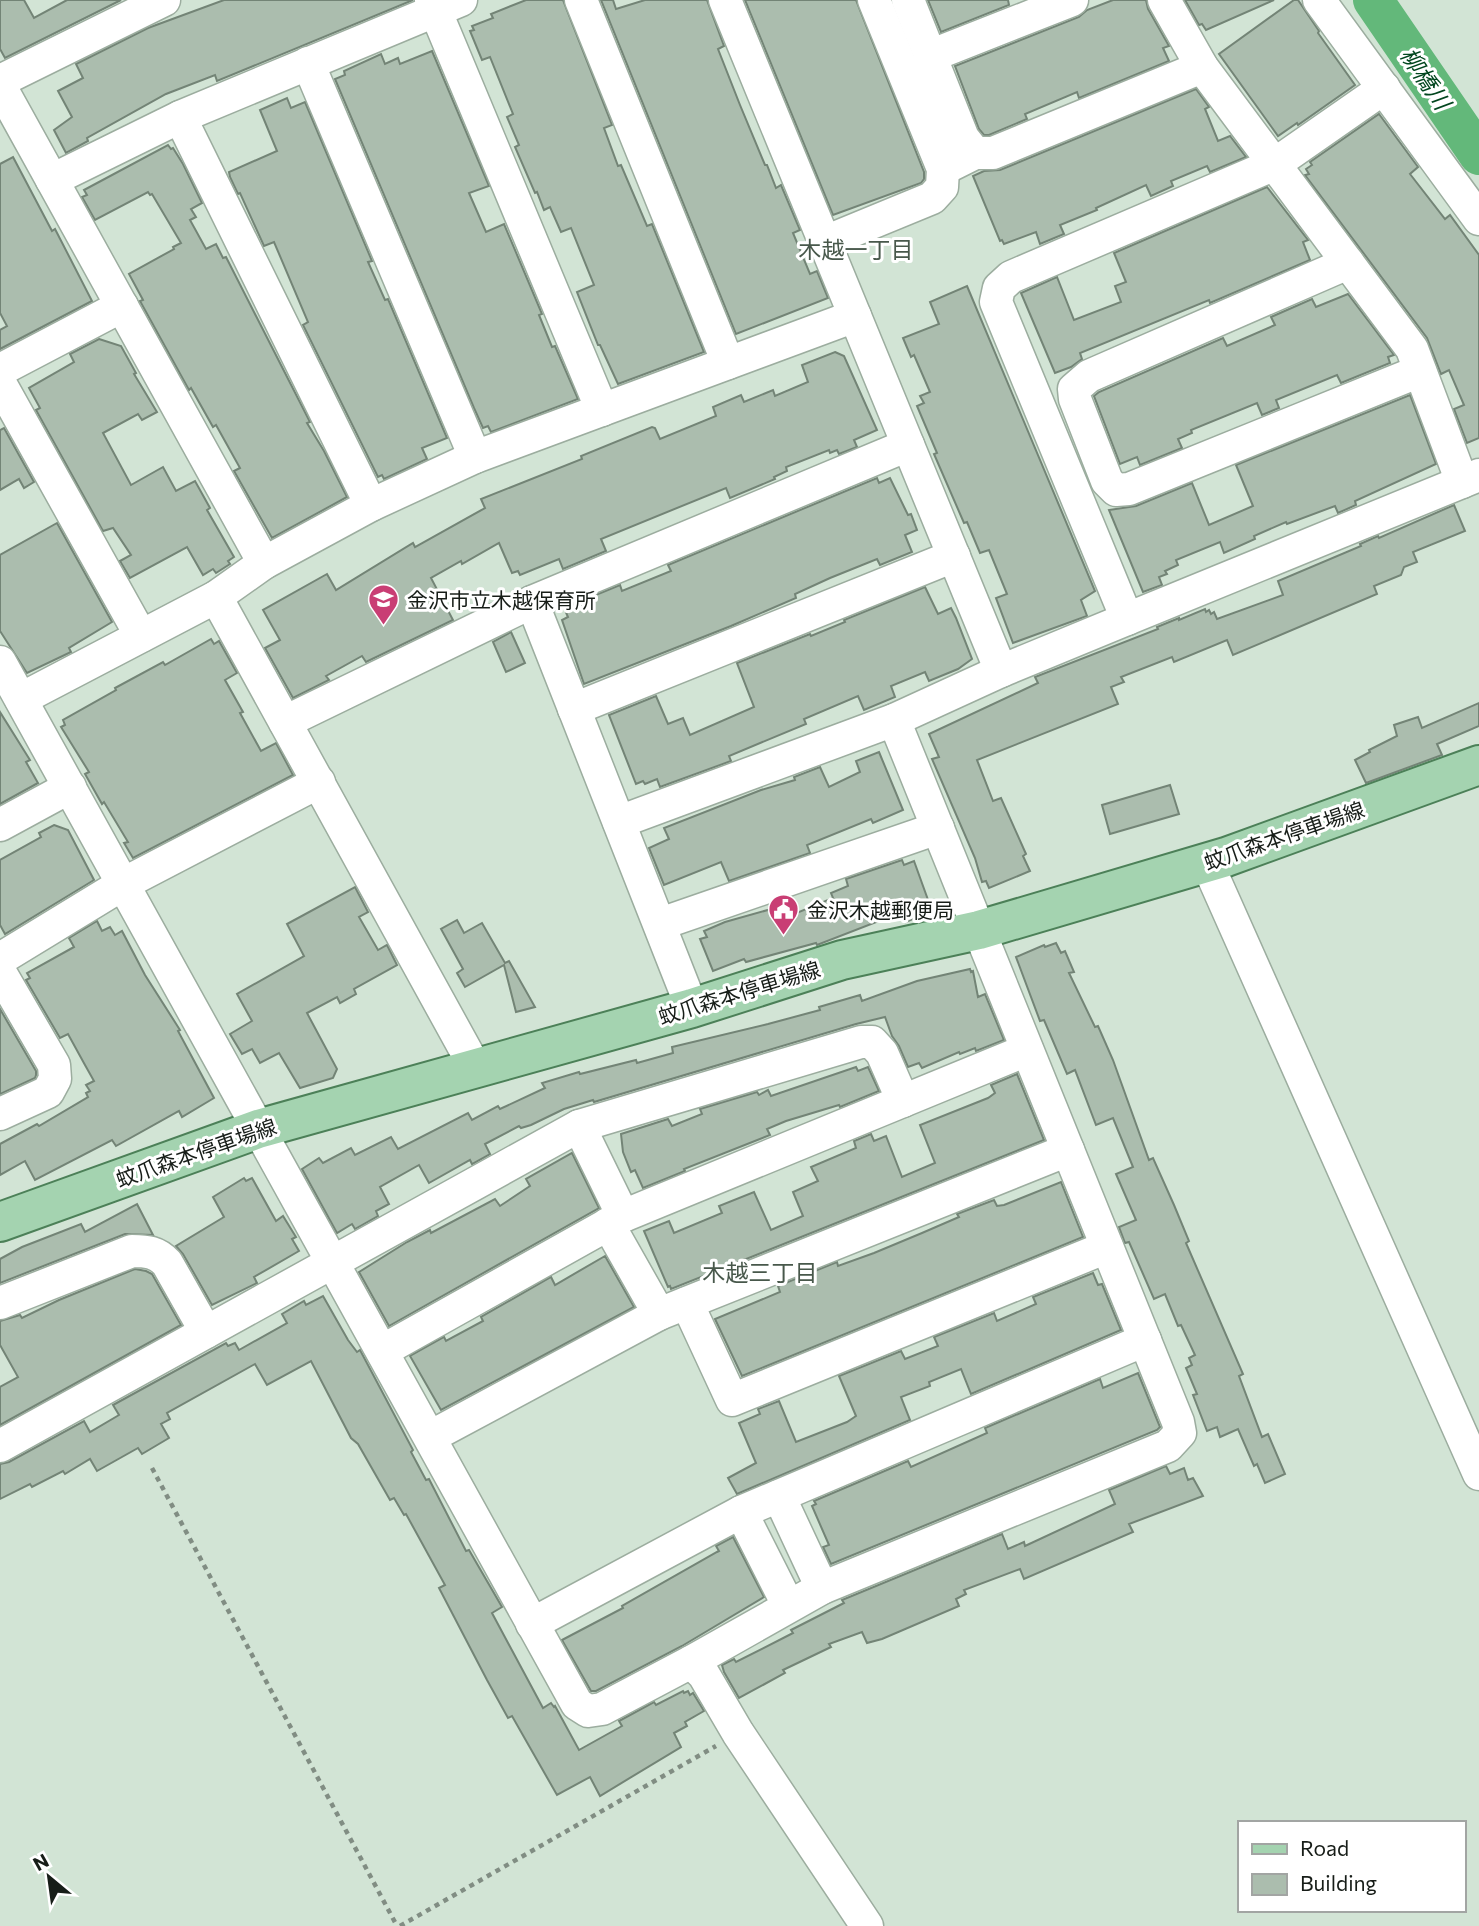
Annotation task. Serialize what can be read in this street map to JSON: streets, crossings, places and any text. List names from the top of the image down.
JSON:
{
  "streets": {
    "main road": ["蚊爪森本停車場線"]
  },
  "districts": ["木越一丁目", "木越三丁目"],
  "water": ["柳橋川"],
  "places": {
    "school or university": ["金沢市立木越保育所"],
    "public building": ["金沢木越郵便局"]
  },
  "legend": ["Road", "Building"],
  "north": "top left"
}
